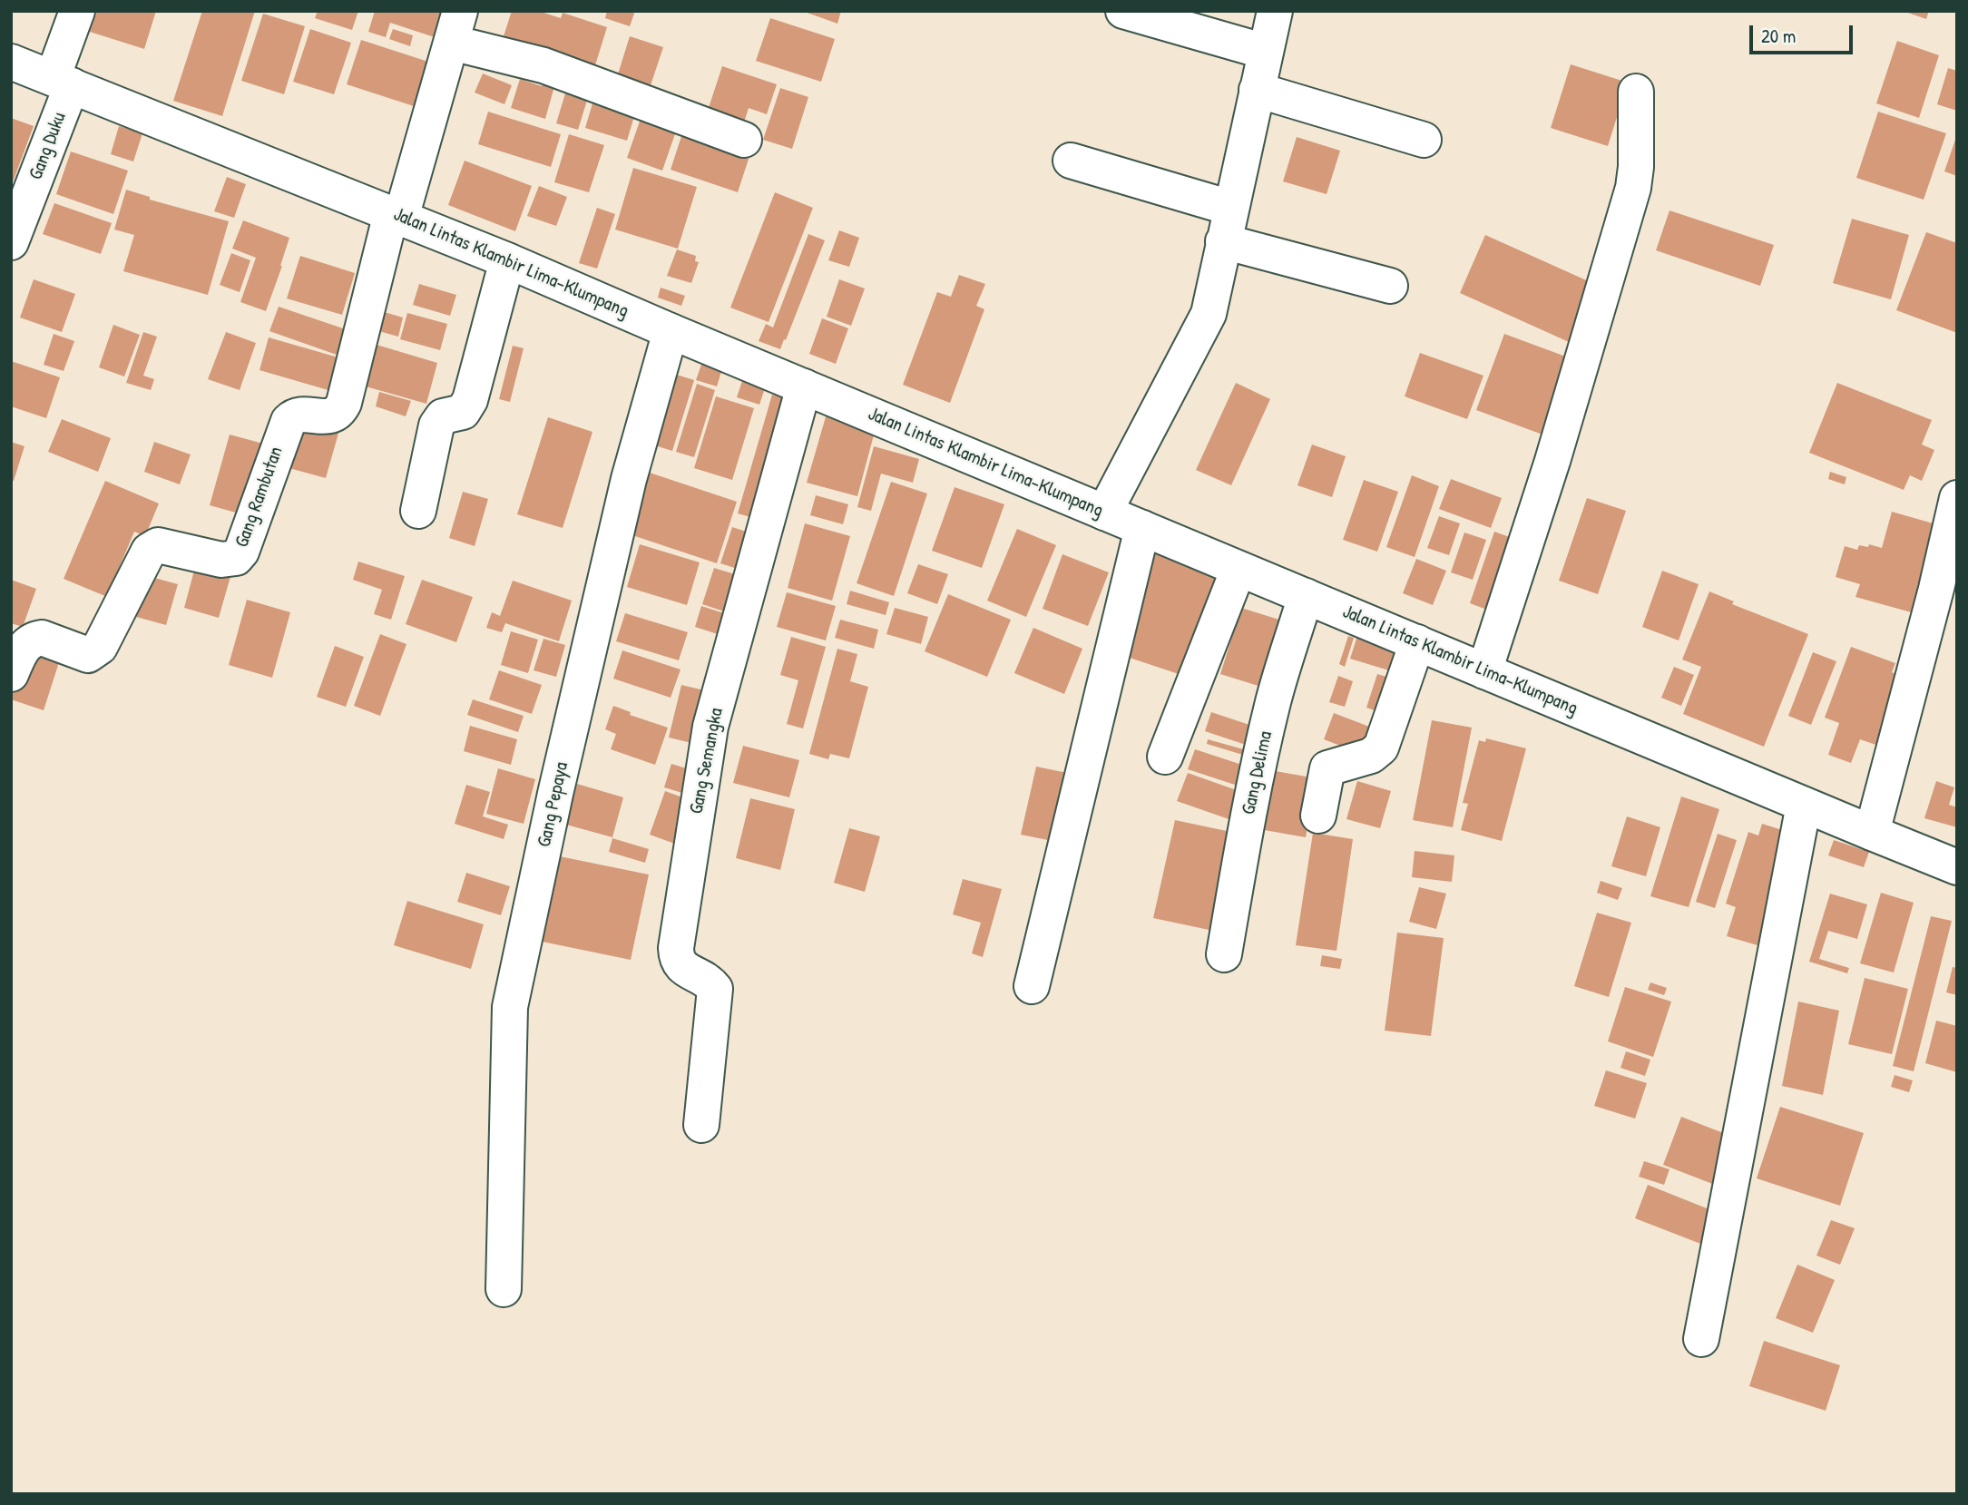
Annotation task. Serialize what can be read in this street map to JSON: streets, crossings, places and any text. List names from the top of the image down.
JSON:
{
  "streets": {
    "street": [
      "Gang Duku",
      "Jalan Lintas Klambir Lima–Klumpang",
      "Gang Rambutan",
      "Gang Semangka",
      "Gang Delima",
      "Gang Pepaya"
    ]
  },
  "crossings": [
    ["Gang Duku", "Jalan Lintas Klambir Lima–Klumpang"],
    ["Jalan Lintas Klambir Lima–Klumpang", "Gang Rambutan"],
    ["Jalan Lintas Klambir Lima–Klumpang", "Gang Semangka"],
    ["Jalan Lintas Klambir Lima–Klumpang", "Gang Delima"],
    ["Jalan Lintas Klambir Lima–Klumpang", "Gang Pepaya"]
  ],
  "scale_bar": "20 m"
}
